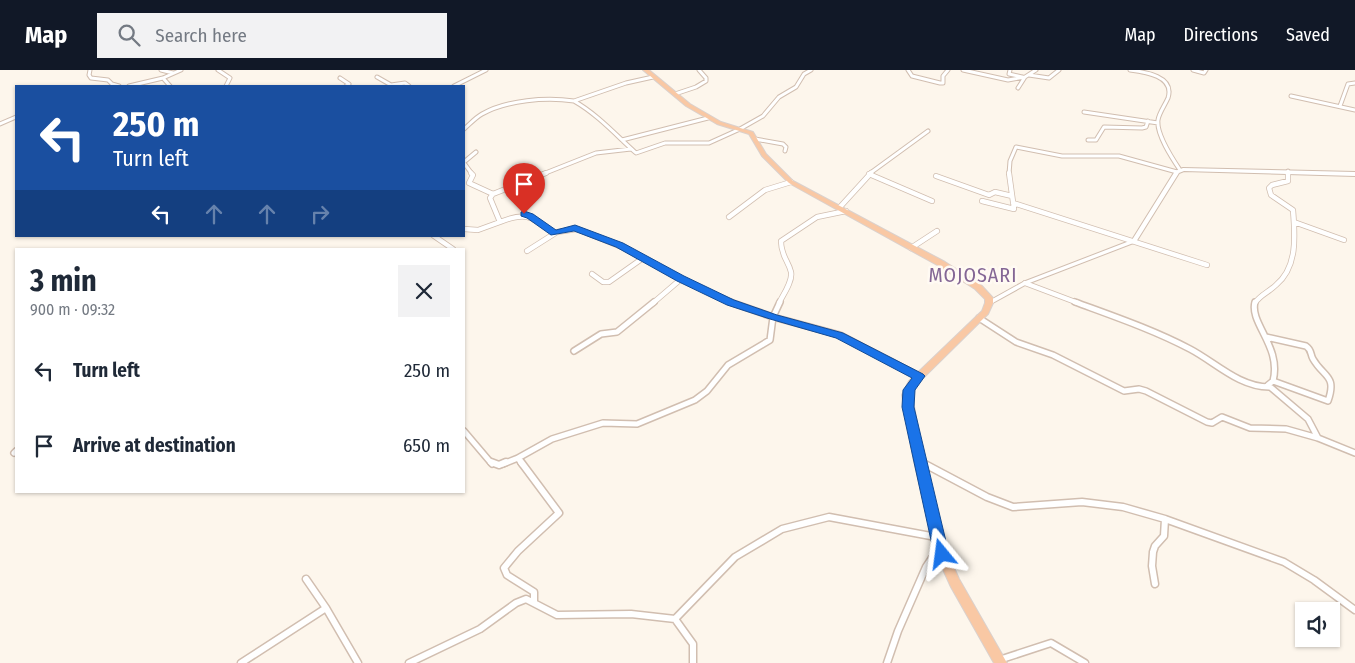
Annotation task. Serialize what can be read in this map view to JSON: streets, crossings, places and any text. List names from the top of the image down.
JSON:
{
  "districts": ["MOJOSARI"],
  "page": {
    "header": "Map",
    "search": "Search here",
    "nav": ["Map", "Directions", "Saved"],
    "turn": ["250 m", "Turn left"],
    "heading": ["3 min", "900 m · 09:32"],
    "list": [
      {
        "name": "Turn left",
        "value": "250 m"
      },
      {
        "name": "Arrive at destination",
        "value": "650 m"
      }
    ]
  }
}
